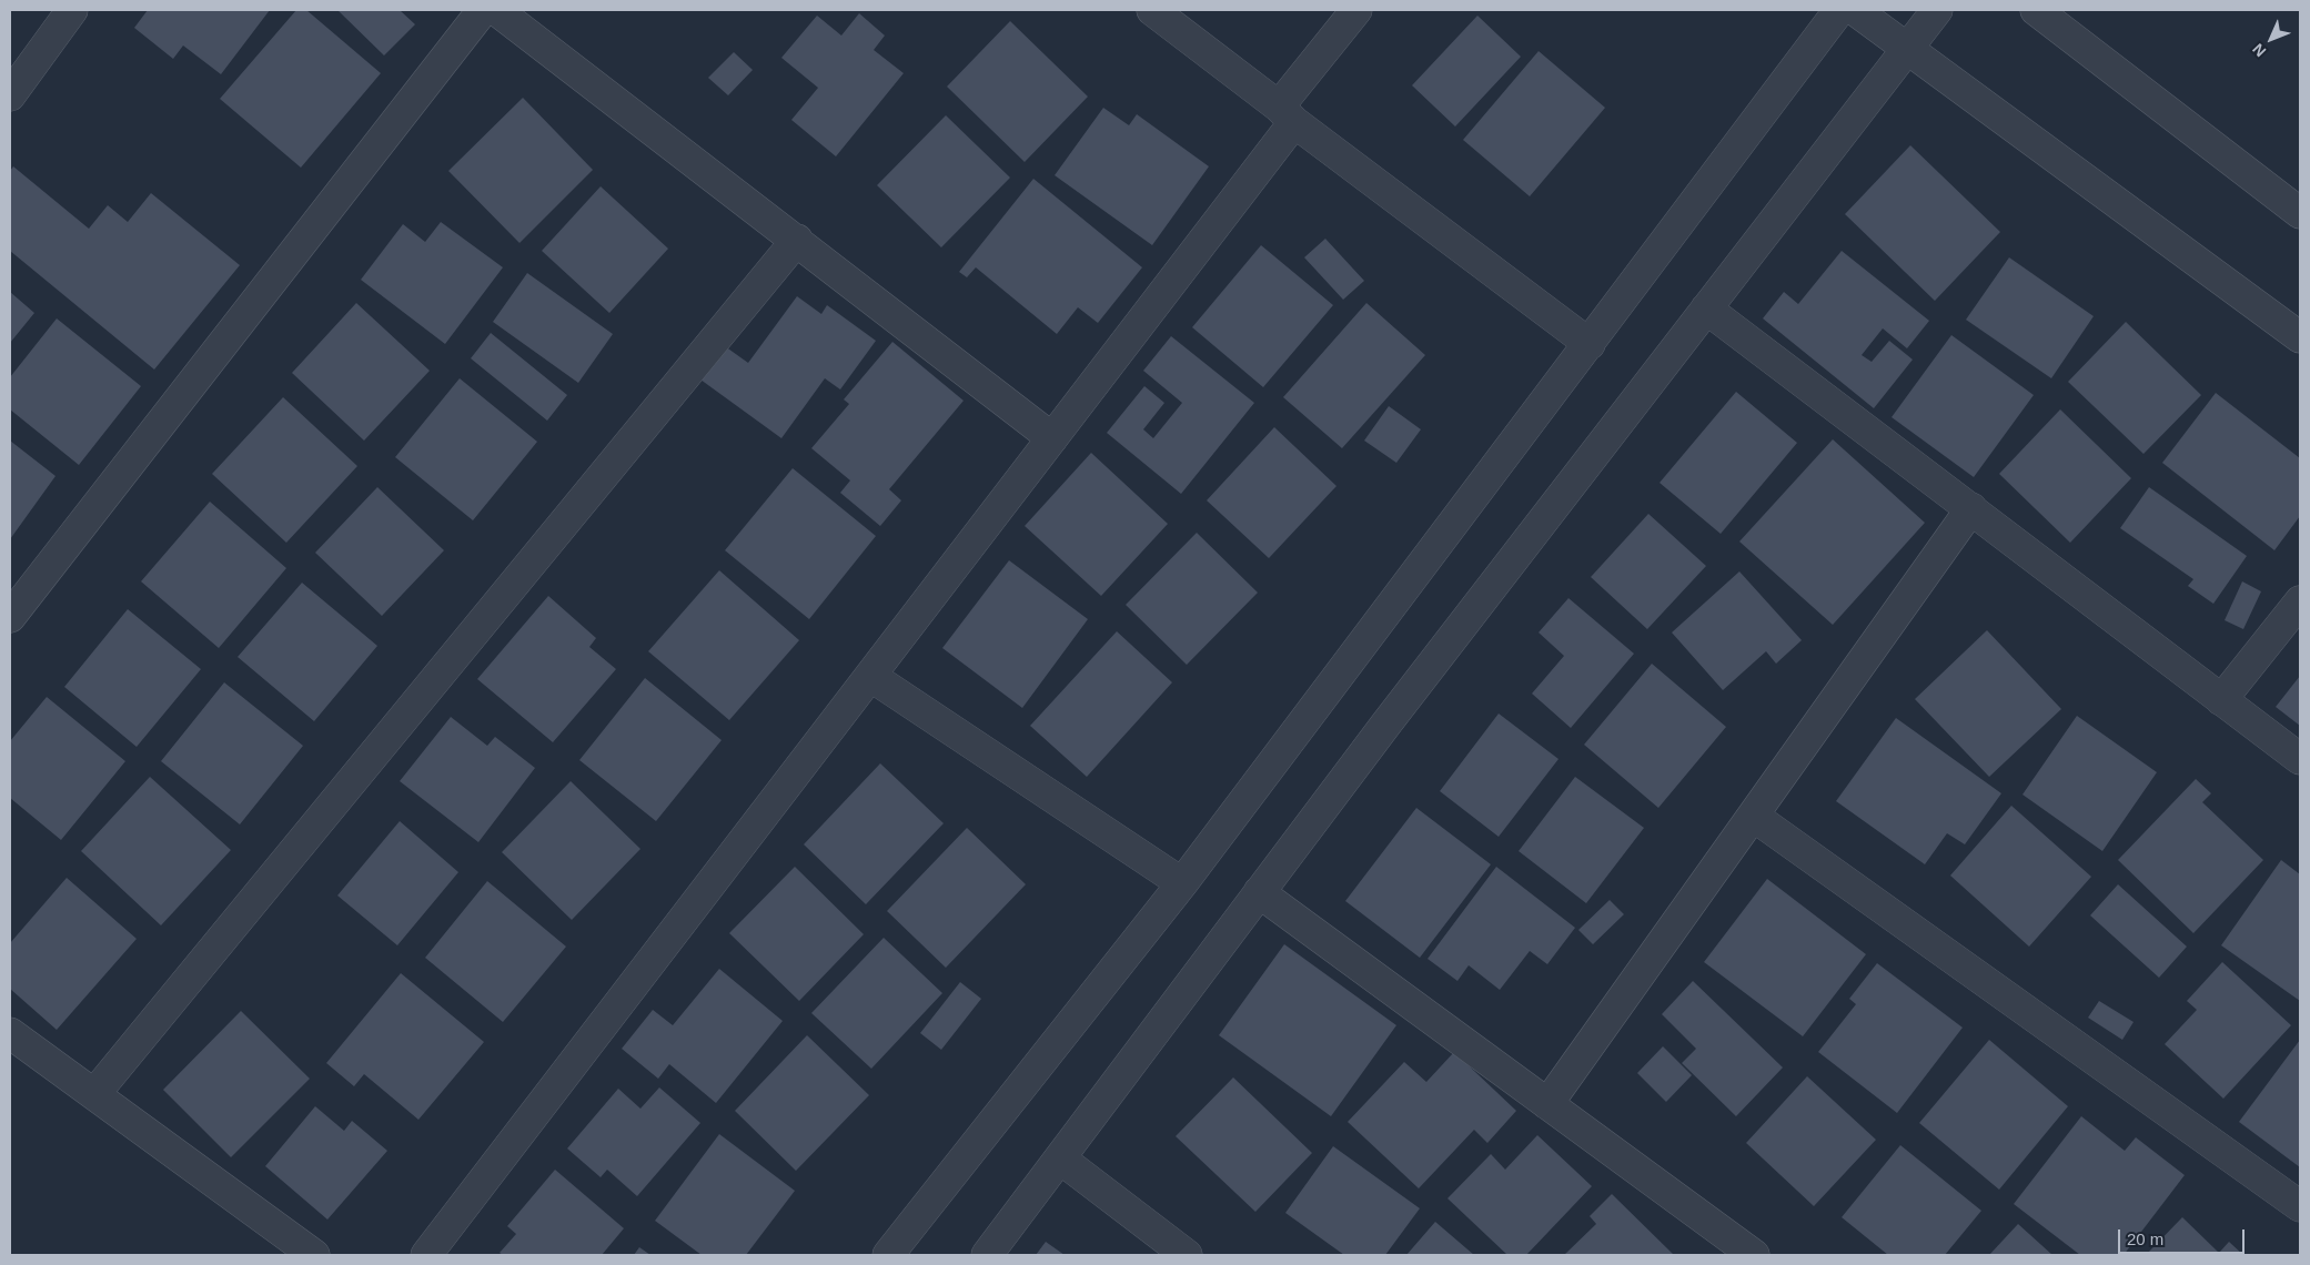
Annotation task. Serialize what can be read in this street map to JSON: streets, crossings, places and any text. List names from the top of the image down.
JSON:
{
  "scale_bar": "20 m",
  "north": "bottom left"
}
